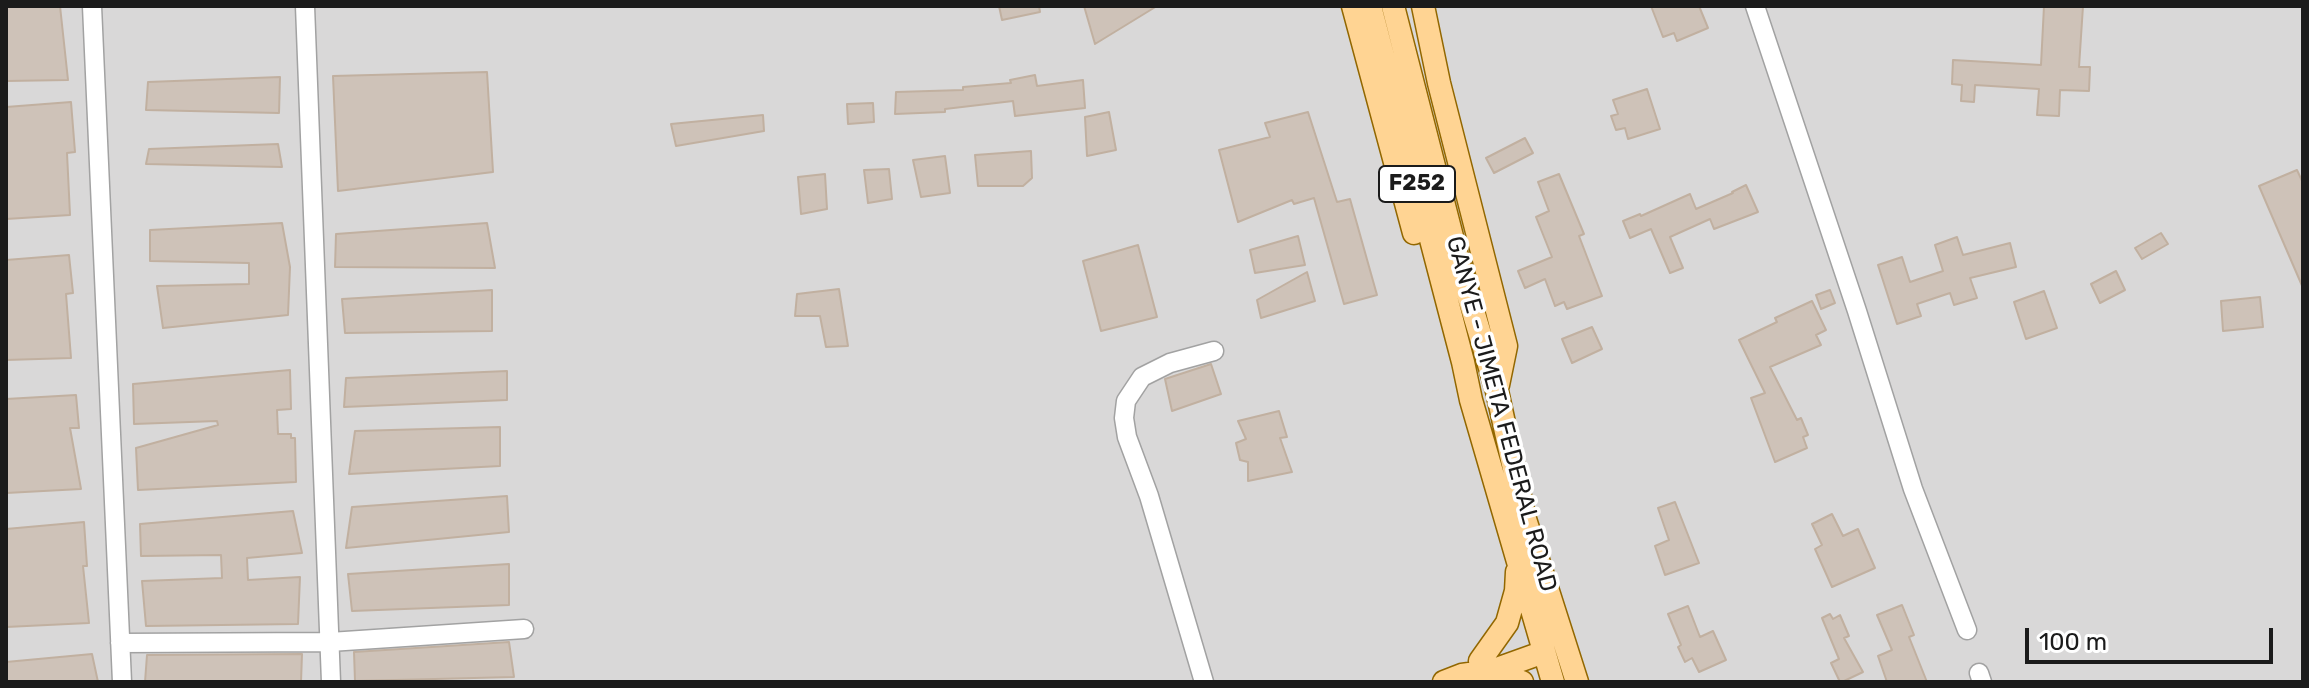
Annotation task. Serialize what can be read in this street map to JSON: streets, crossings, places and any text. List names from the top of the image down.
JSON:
{
  "streets": {
    "main road": ["F252", "GANYE - JIMETA FEDERAL ROAD"]
  },
  "scale_bar": "100 m"
}
